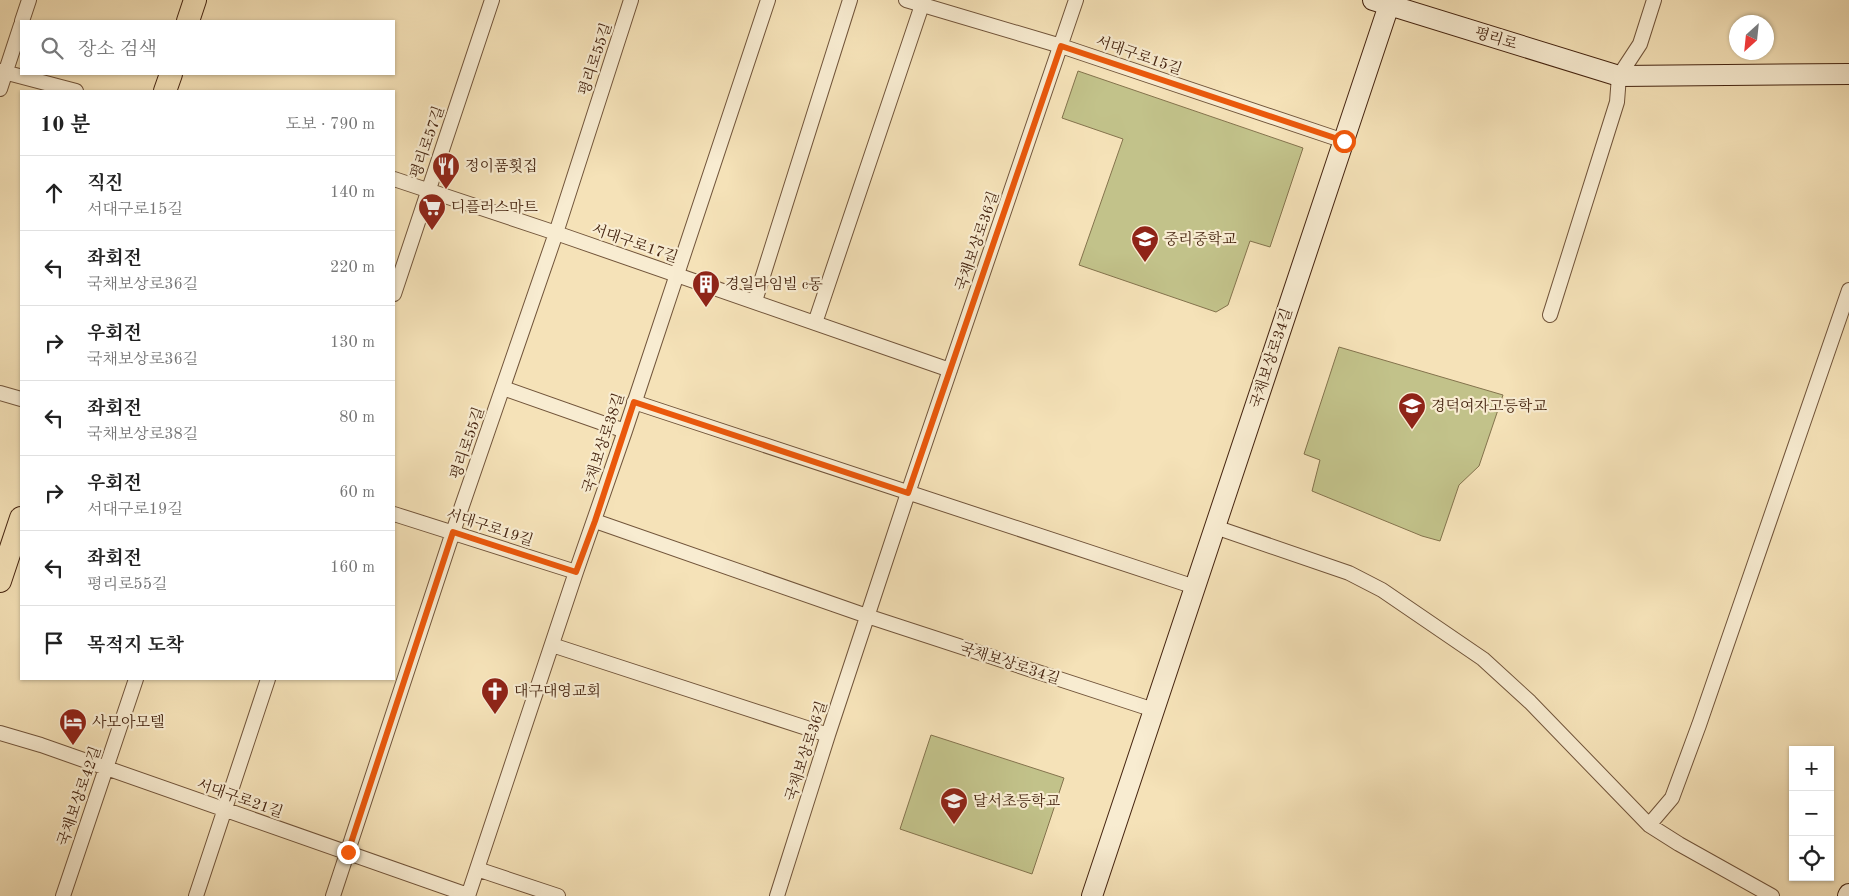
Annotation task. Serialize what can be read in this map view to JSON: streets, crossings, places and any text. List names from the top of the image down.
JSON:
{
  "streets": {
    "main road": ["평리로", "국채보상로34길"],
    "street": [
      "서대구로15길",
      "평리로55길",
      "평리로57길",
      "국채보상로36길",
      "서대구로17길",
      "국채보상로38길",
      "서대구로19길",
      "국채보상로42길",
      "서대구로21길"
    ]
  },
  "crossings": [
    ["평리로", "국채보상로34길"],
    ["서대구로15길", "국채보상로36길"],
    ["서대구로15길", "국채보상로34길"],
    ["평리로55길", "서대구로17길"],
    ["평리로55길", "서대구로19길"],
    ["평리로55길", "서대구로21길"],
    ["평리로57길", "서대구로17길"],
    ["국채보상로36길", "서대구로17길"],
    ["국채보상로36길", "국채보상로34길"],
    ["서대구로17길", "국채보상로38길"],
    ["국채보상로38길", "서대구로19길"],
    ["국채보상로38길", "서대구로21길"],
    ["국채보상로42길", "서대구로21길"]
  ],
  "places": {
    "restaurant": ["정이품횟집"],
    "supermarket": ["디플러스마트"],
    "school or university": ["중리중학교", "경덕여자고등학교", "달서초등학교"],
    "building": ["경일라임빌 c동"],
    "church": ["대구대영교회"],
    "hotel": ["사모아모텔"]
  },
  "north": "bottom left",
  "page": {
    "search": "장소 검색",
    "heading": ["10 분", "도보 · 790 m"],
    "list": [
      ["직진", "서대구로15길", "140 m"],
      ["좌회전", "국채보상로36길", "220 m"],
      ["우회전", "국채보상로36길", "130 m"],
      ["좌회전", "국채보상로38길", "80 m"],
      ["우회전", "서대구로19길", "60 m"],
      ["좌회전", "평리로55길", "160 m"],
      "목적지 도착"
    ],
    "map_buttons": ["+", "−"]
  }
}
